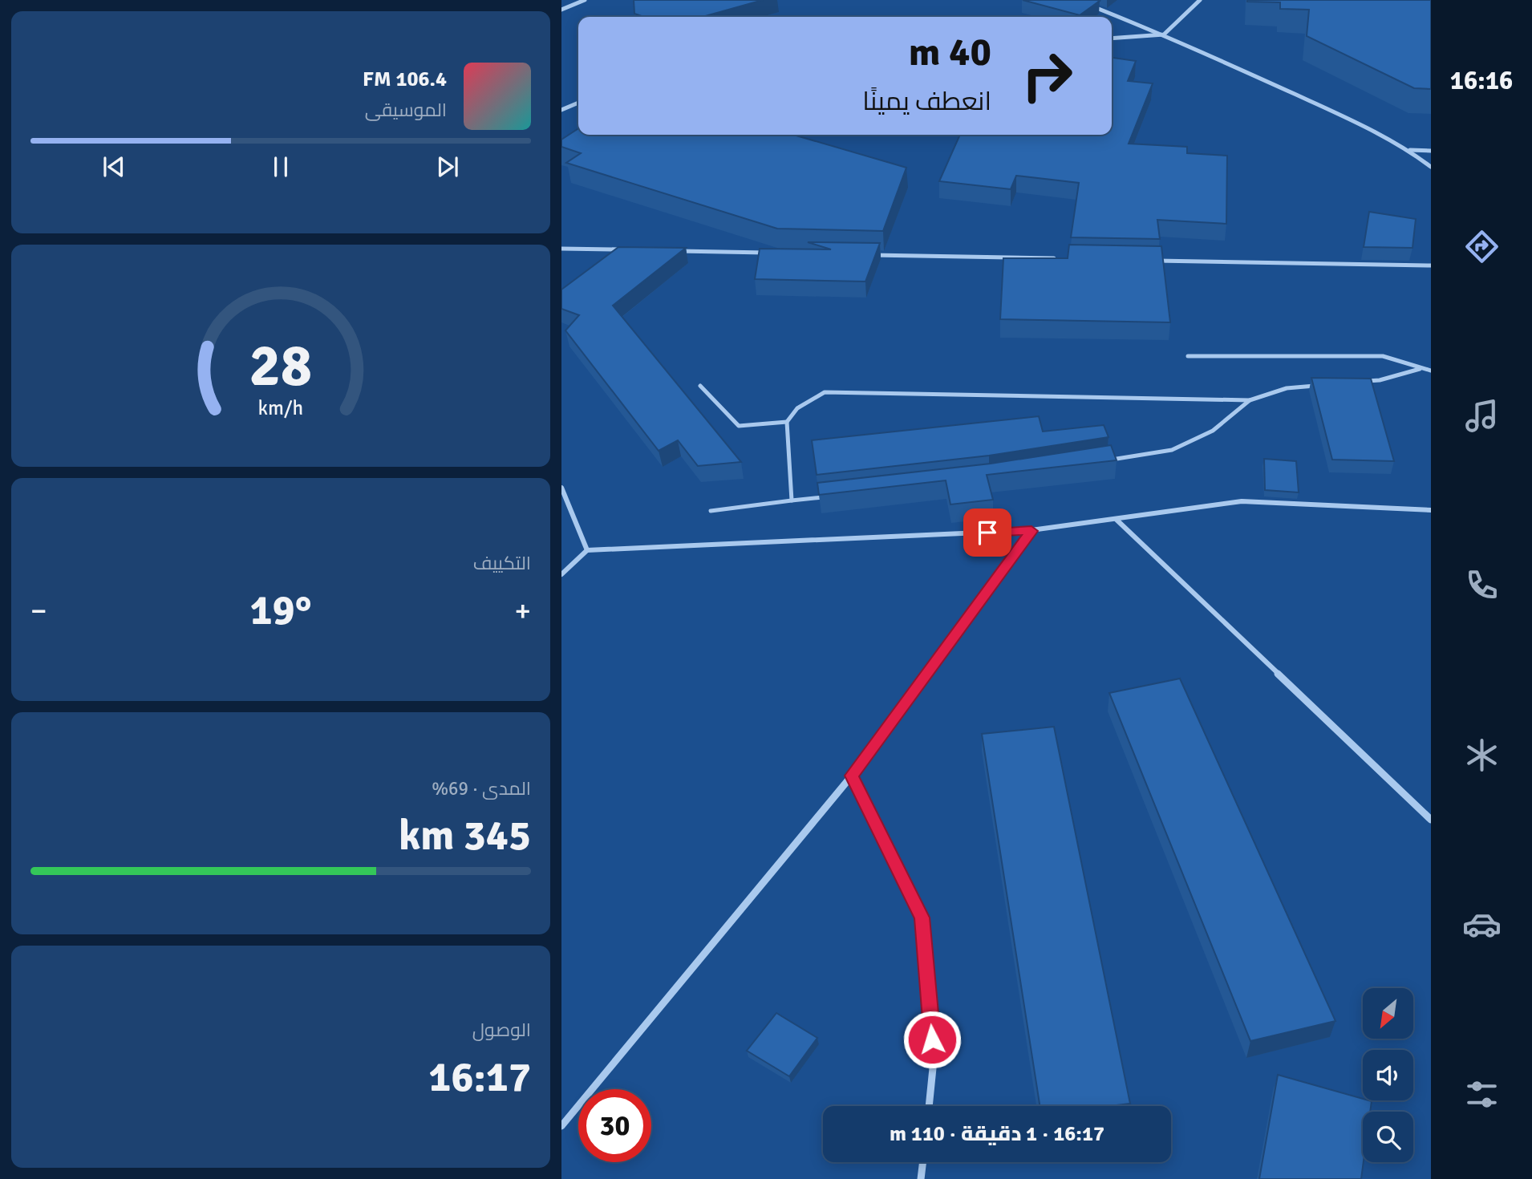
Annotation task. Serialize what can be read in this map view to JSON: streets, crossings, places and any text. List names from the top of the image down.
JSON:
{
  "north": "bottom left",
  "page": {
    "tabs": "16:16",
    "turn": ["40 m", "انعطف يمينًا"],
    "song": ["106.4 FM", "الموسيقى"],
    "tile": [
      "التكييف",
      ["المدى · 69%", "345 km"],
      ["الوصول", "16:17"]
    ],
    "heat": ["−", "19°", "+"],
    "limit": "30",
    "trip": "16:17 · 1 دقيقة · 110 m",
    "gauge": ["28", "km/h"]
  }
}
